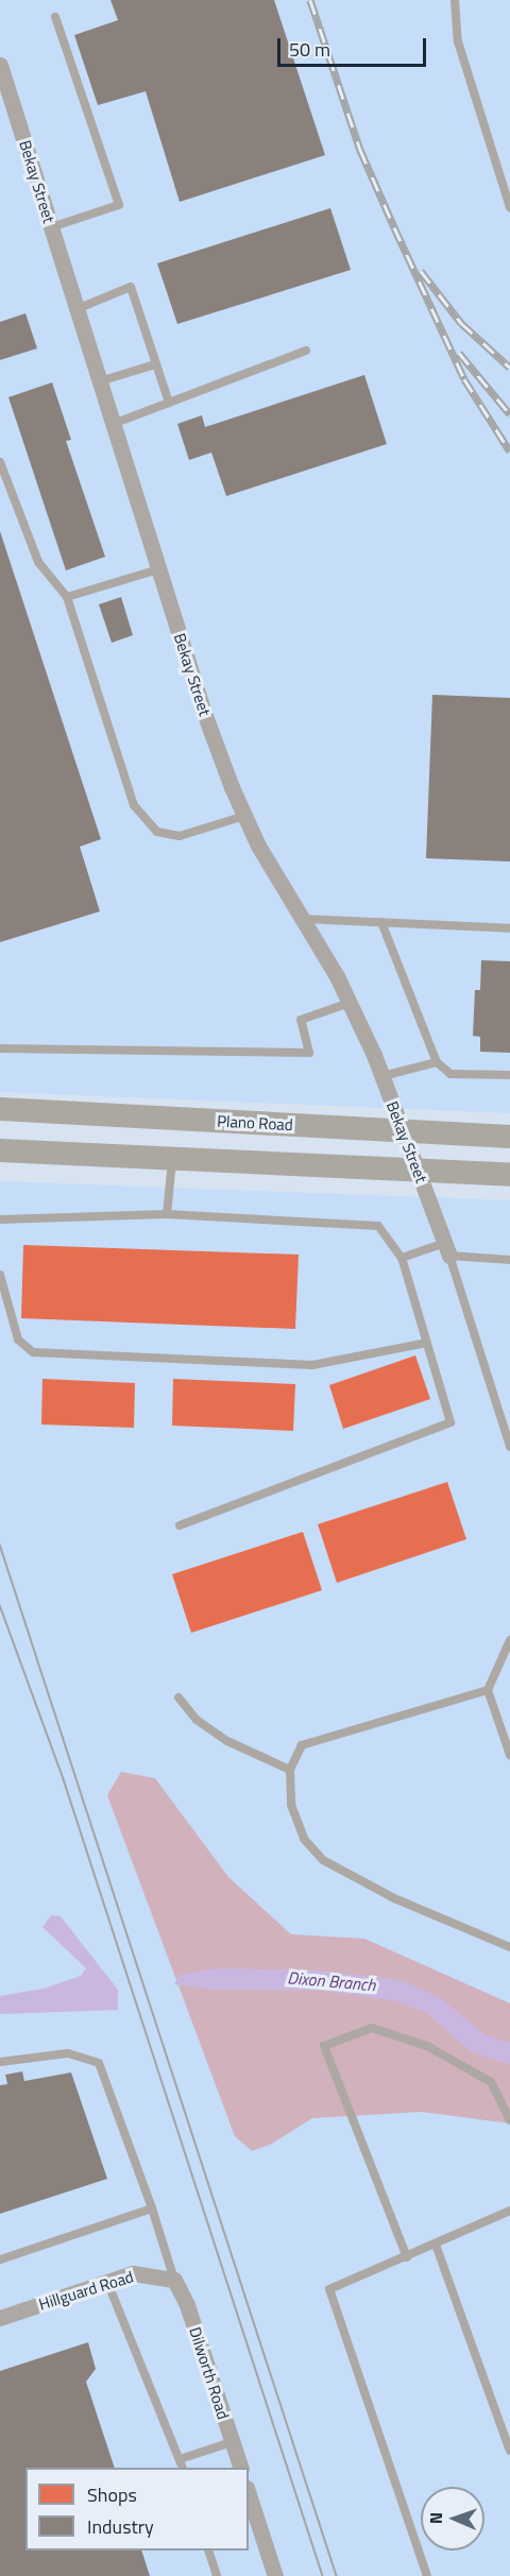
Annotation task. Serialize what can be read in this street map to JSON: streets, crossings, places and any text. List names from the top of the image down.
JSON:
{
  "streets": {
    "main road": ["Plano Road"],
    "street": ["Bekay Street", "Hillguard Road", "Dilworth Road"]
  },
  "crossings": [
    ["Bekay Street", "Plano Road"],
    ["Hillguard Road", "Dilworth Road"]
  ],
  "water": ["Dixon Branch"],
  "legend": ["Shops", "Industry"],
  "scale_bar": "50 m",
  "north": "left"
}
